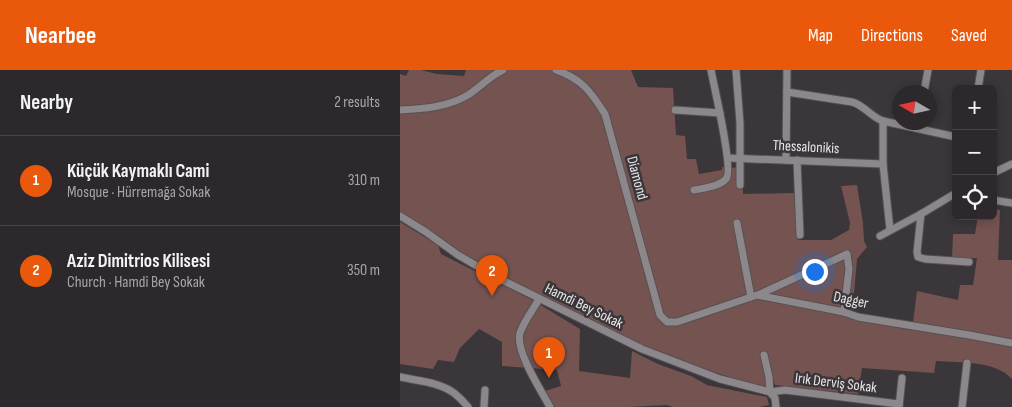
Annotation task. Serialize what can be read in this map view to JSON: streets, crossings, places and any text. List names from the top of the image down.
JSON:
{
  "streets": {
    "street": [
      "Thessalonikis",
      "Diamond",
      "Dagger",
      "Hamdi Bey Sokak",
      "Irık Derviş Sokak"
    ]
  },
  "crossings": [
    ["Diamond", "Dagger"],
    ["Hamdi Bey Sokak", "Irık Derviş Sokak"]
  ],
  "north": "left",
  "page": {
    "header": "Nearbee",
    "nav": ["Map", "Directions", "Saved"],
    "heading": ["Nearby", "2 results"],
    "map_buttons": ["+", "−"],
    "list": [
      {
        "mark": "1",
        "name": "Küçük Kaymaklı Cami",
        "note": "Mosque · Hürremağa Sokak",
        "value": "310 m"
      },
      {
        "mark": "2",
        "name": "Aziz Dimitrios Kilisesi",
        "note": "Church · Hamdi Bey Sokak",
        "value": "350 m"
      }
    ],
    "pins": ["2", "1"]
  }
}
